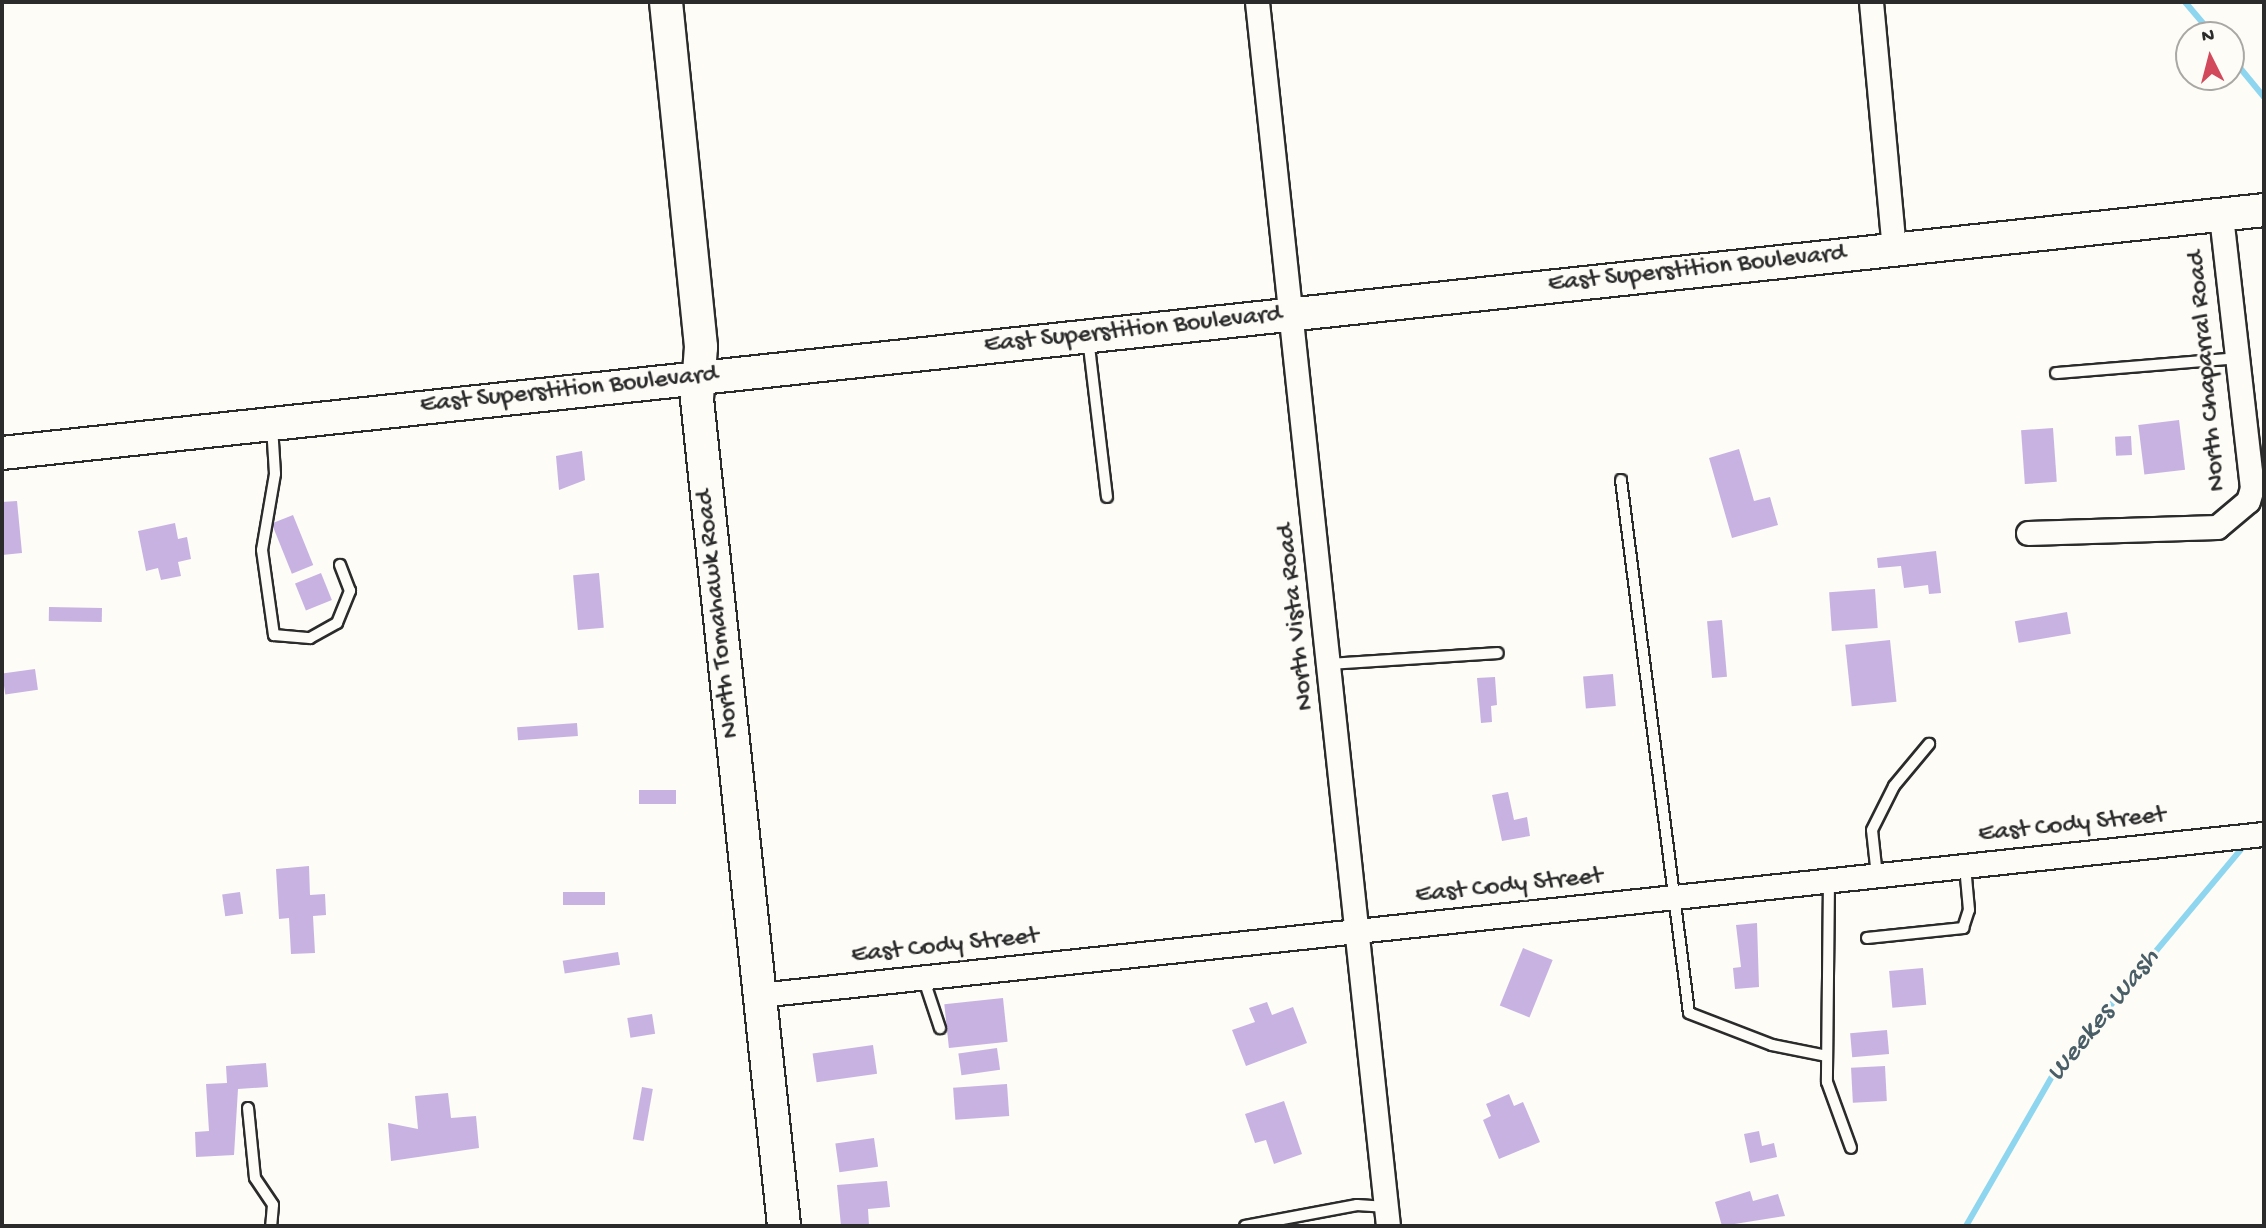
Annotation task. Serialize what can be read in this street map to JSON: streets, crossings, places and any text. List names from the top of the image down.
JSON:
{
  "streets": {
    "main road": ["East Superstition Boulevard", "North Tomahawk Road"],
    "street": ["North Chaparral Road", "North Vista Road", "East Cody Street"]
  },
  "crossings": [
    ["East Superstition Boulevard", "North Chaparral Road"],
    ["East Superstition Boulevard", "North Tomahawk Road"],
    ["East Superstition Boulevard", "North Vista Road"],
    ["North Tomahawk Road", "East Cody Street"],
    ["North Vista Road", "East Cody Street"]
  ],
  "water": ["Weekes Wash"],
  "north": "top"
}
